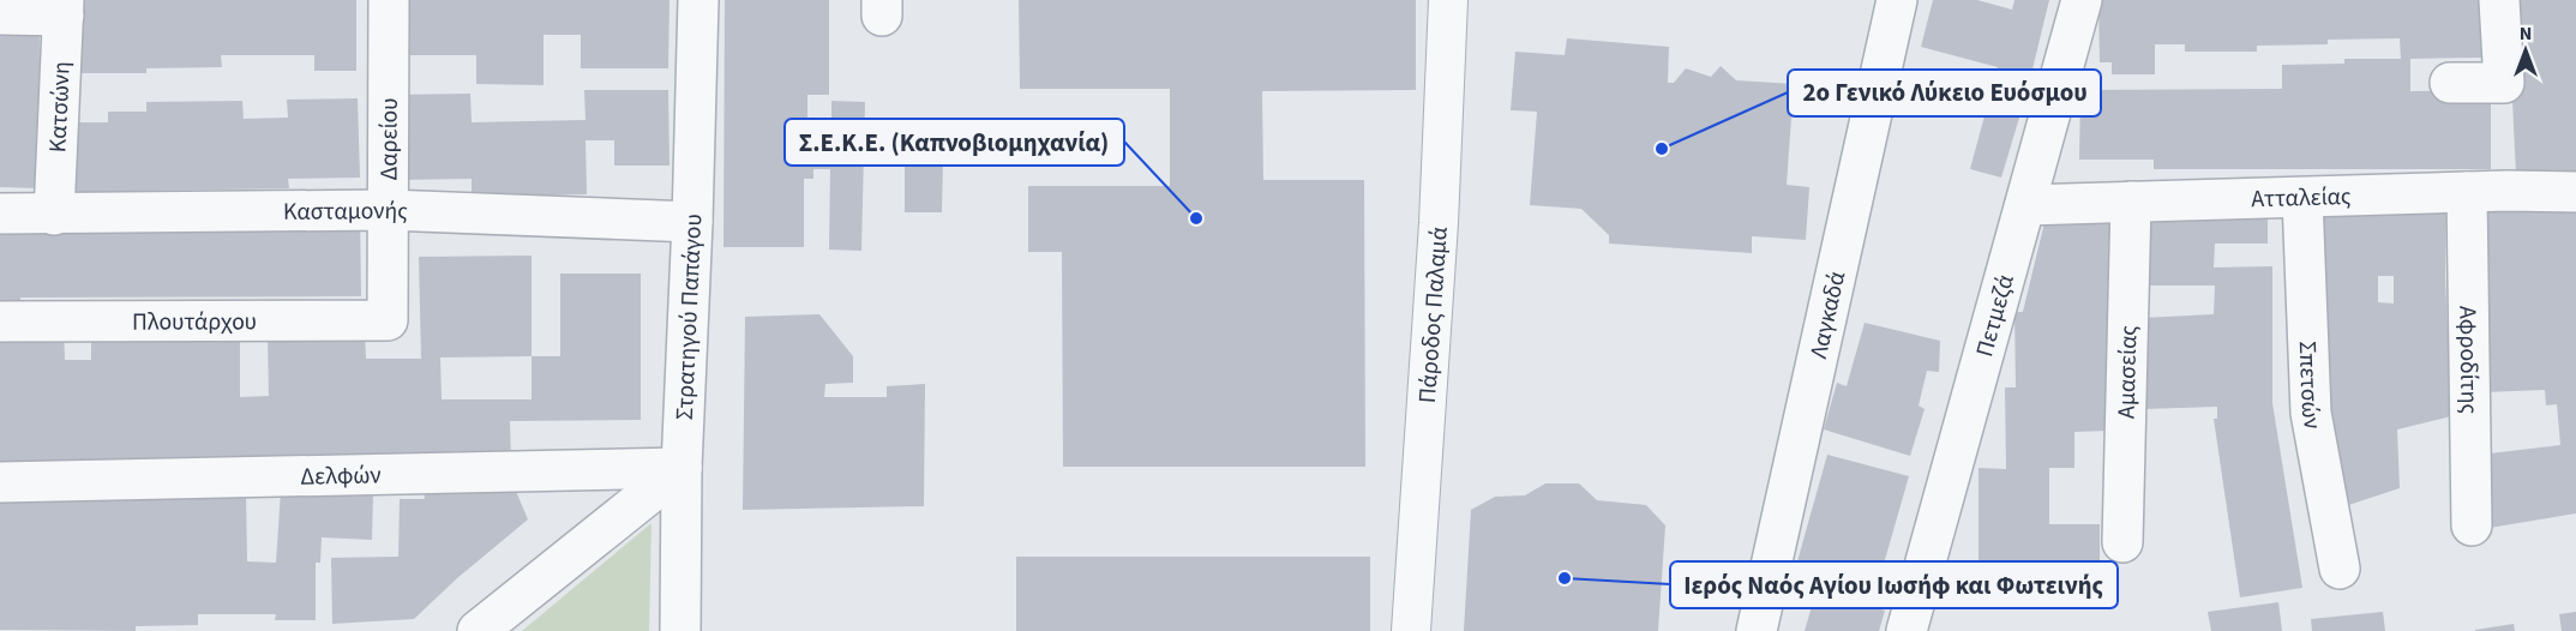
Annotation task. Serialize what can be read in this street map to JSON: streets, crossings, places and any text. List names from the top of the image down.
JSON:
{
  "streets": {
    "street": [
      "Κατσώνη",
      "Δαρείου",
      "Ατταλείας",
      "Κασταμονής",
      "Στρατηγού Παπάγου",
      "Πάροδος Παλαμά",
      "Λαγκαδά",
      "Πετμεζά",
      "Πλουτάρχου",
      "Αφροδίτης",
      "Αμασείας",
      "Σπετσών",
      "Δελφών"
    ]
  },
  "crossings": [
    ["Κατσώνη", "Κασταμονής"],
    ["Δαρείου", "Κασταμονής"],
    ["Δαρείου", "Πλουτάρχου"],
    ["Ατταλείας", "Πετμεζά"],
    ["Ατταλείας", "Αφροδίτης"],
    ["Ατταλείας", "Αμασείας"],
    ["Ατταλείας", "Σπετσών"],
    ["Κασταμονής", "Στρατηγού Παπάγου"],
    ["Στρατηγού Παπάγου", "Δελφών"]
  ],
  "places": ["2ο Γενικό Λύκειο Ευόσμου", "Σ.Ε.Κ.Ε. (Καπνοβιομηχανία)", "Ιερός Ναός Αγίου Ιωσήφ και Φωτεινής"],
  "north": "top"
}
